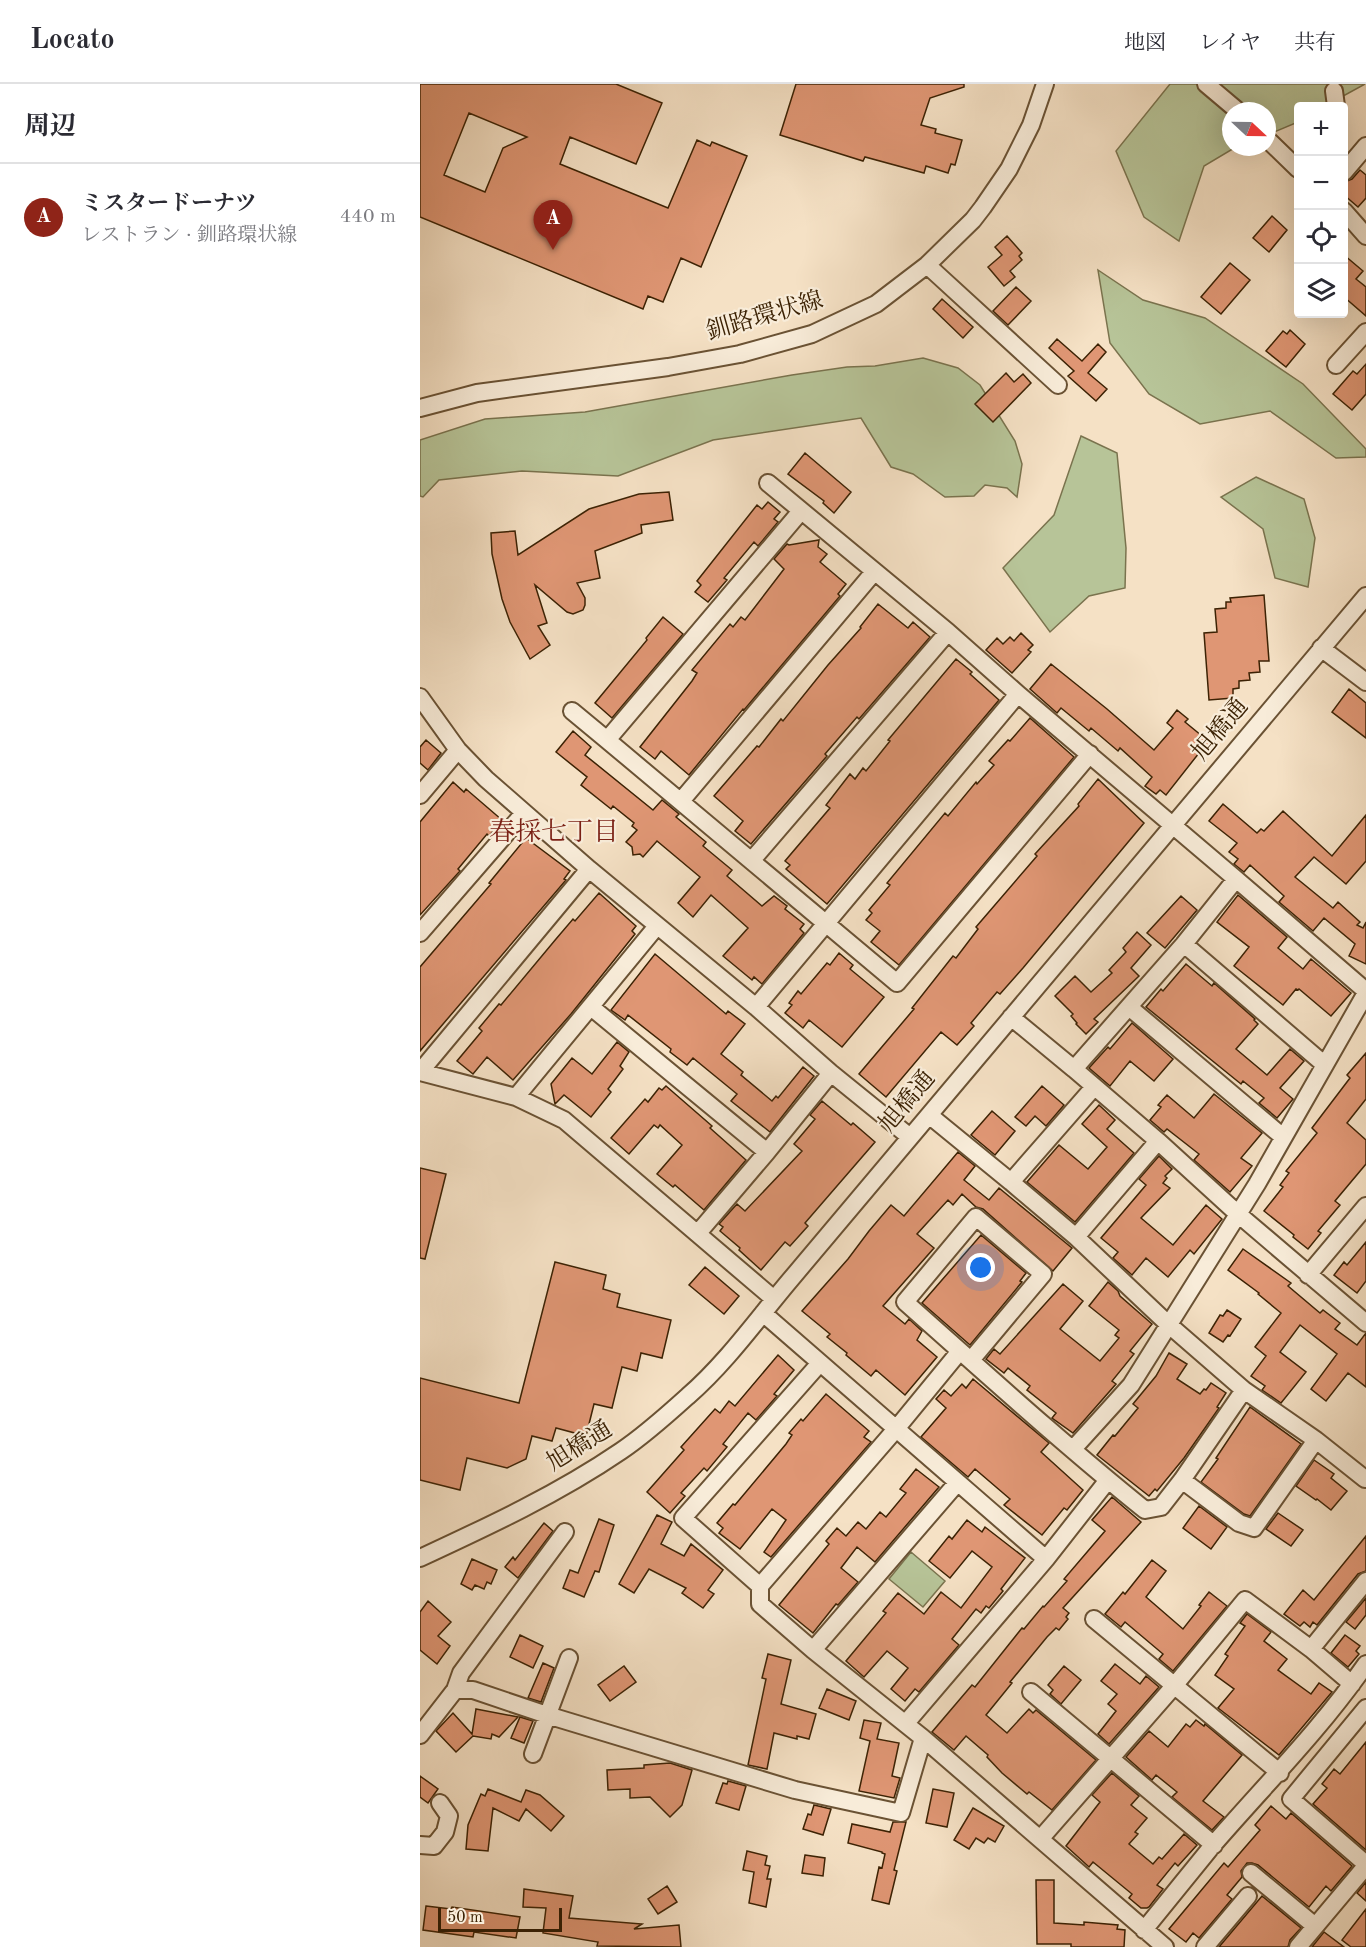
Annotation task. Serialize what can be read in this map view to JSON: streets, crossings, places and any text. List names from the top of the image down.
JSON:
{
  "streets": {
    "street": ["釧路環状線", "旭橋通"]
  },
  "districts": ["春採七丁目"],
  "scale_bar": "50 m",
  "north": "right",
  "page": {
    "header": "Locato",
    "nav": ["地図", "レイヤ", "共有"],
    "heading": "周辺",
    "map_buttons": ["+", "−"],
    "list": [
      {
        "mark": "A",
        "name": "ミスタードーナツ",
        "note": "レストラン · 釧路環状線",
        "value": "440 m"
      }
    ],
    "pins": "A",
    "scale": "50 m"
  }
}
